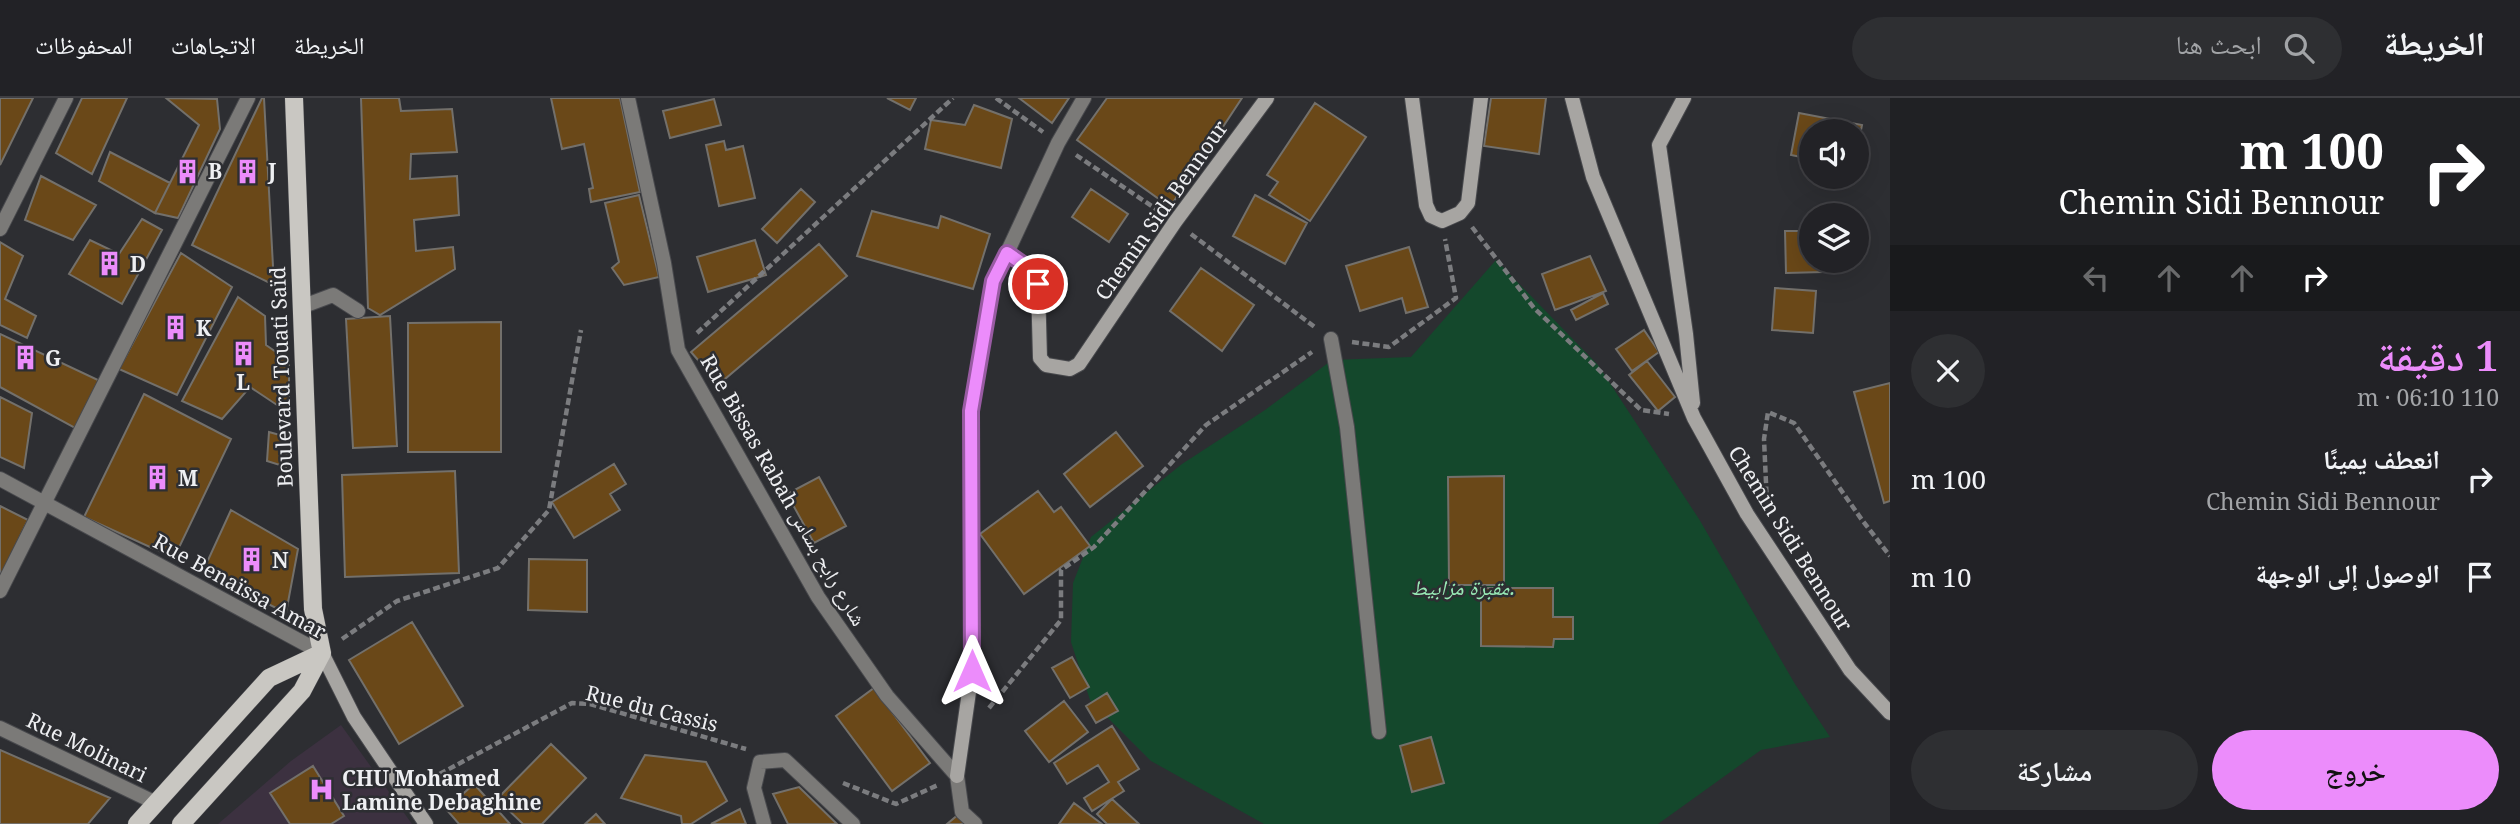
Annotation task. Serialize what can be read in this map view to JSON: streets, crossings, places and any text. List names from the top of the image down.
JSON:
{
  "streets": {
    "main road": ["Boulevard Touati Saïd"],
    "street": [
      "Chemin Sidi Bennour",
      "Rue Bissas Rabah شارع رابح بساس",
      "Rue Benaïssa Amar",
      "Rue Molinari"
    ],
    "path": ["Rue du Cassis"]
  },
  "crossings": [
    ["Boulevard Touati Saïd", "Rue Benaïssa Amar"],
    ["Rue Benaïssa Amar", "Rue du Cassis"]
  ],
  "parks": ["مقبرة مزابيط."],
  "places": {
    "building": [
      "B",
      "J",
      "D",
      "K",
      "L",
      "G",
      "M",
      "N"
    ],
    "hospital": ["CHU Mohamed Lamine Debaghine"]
  },
  "page": {
    "header": "الخريطة",
    "search": "ابحث هنا",
    "nav": ["الخريطة", "الاتجاهات", "المحفوظات"],
    "turn": ["100 m", "Chemin Sidi Bennour"],
    "heading": ["1 دقيقة", "110 m · 06:10"],
    "list": [
      {
        "name": "انعطف يمينًا",
        "note": "Chemin Sidi Bennour",
        "value": "100 m"
      },
      {
        "name": "الوصول إلى الوجهة",
        "value": "10 m"
      }
    ],
    "buttons": ["خروج", "مشاركة"]
  }
}
